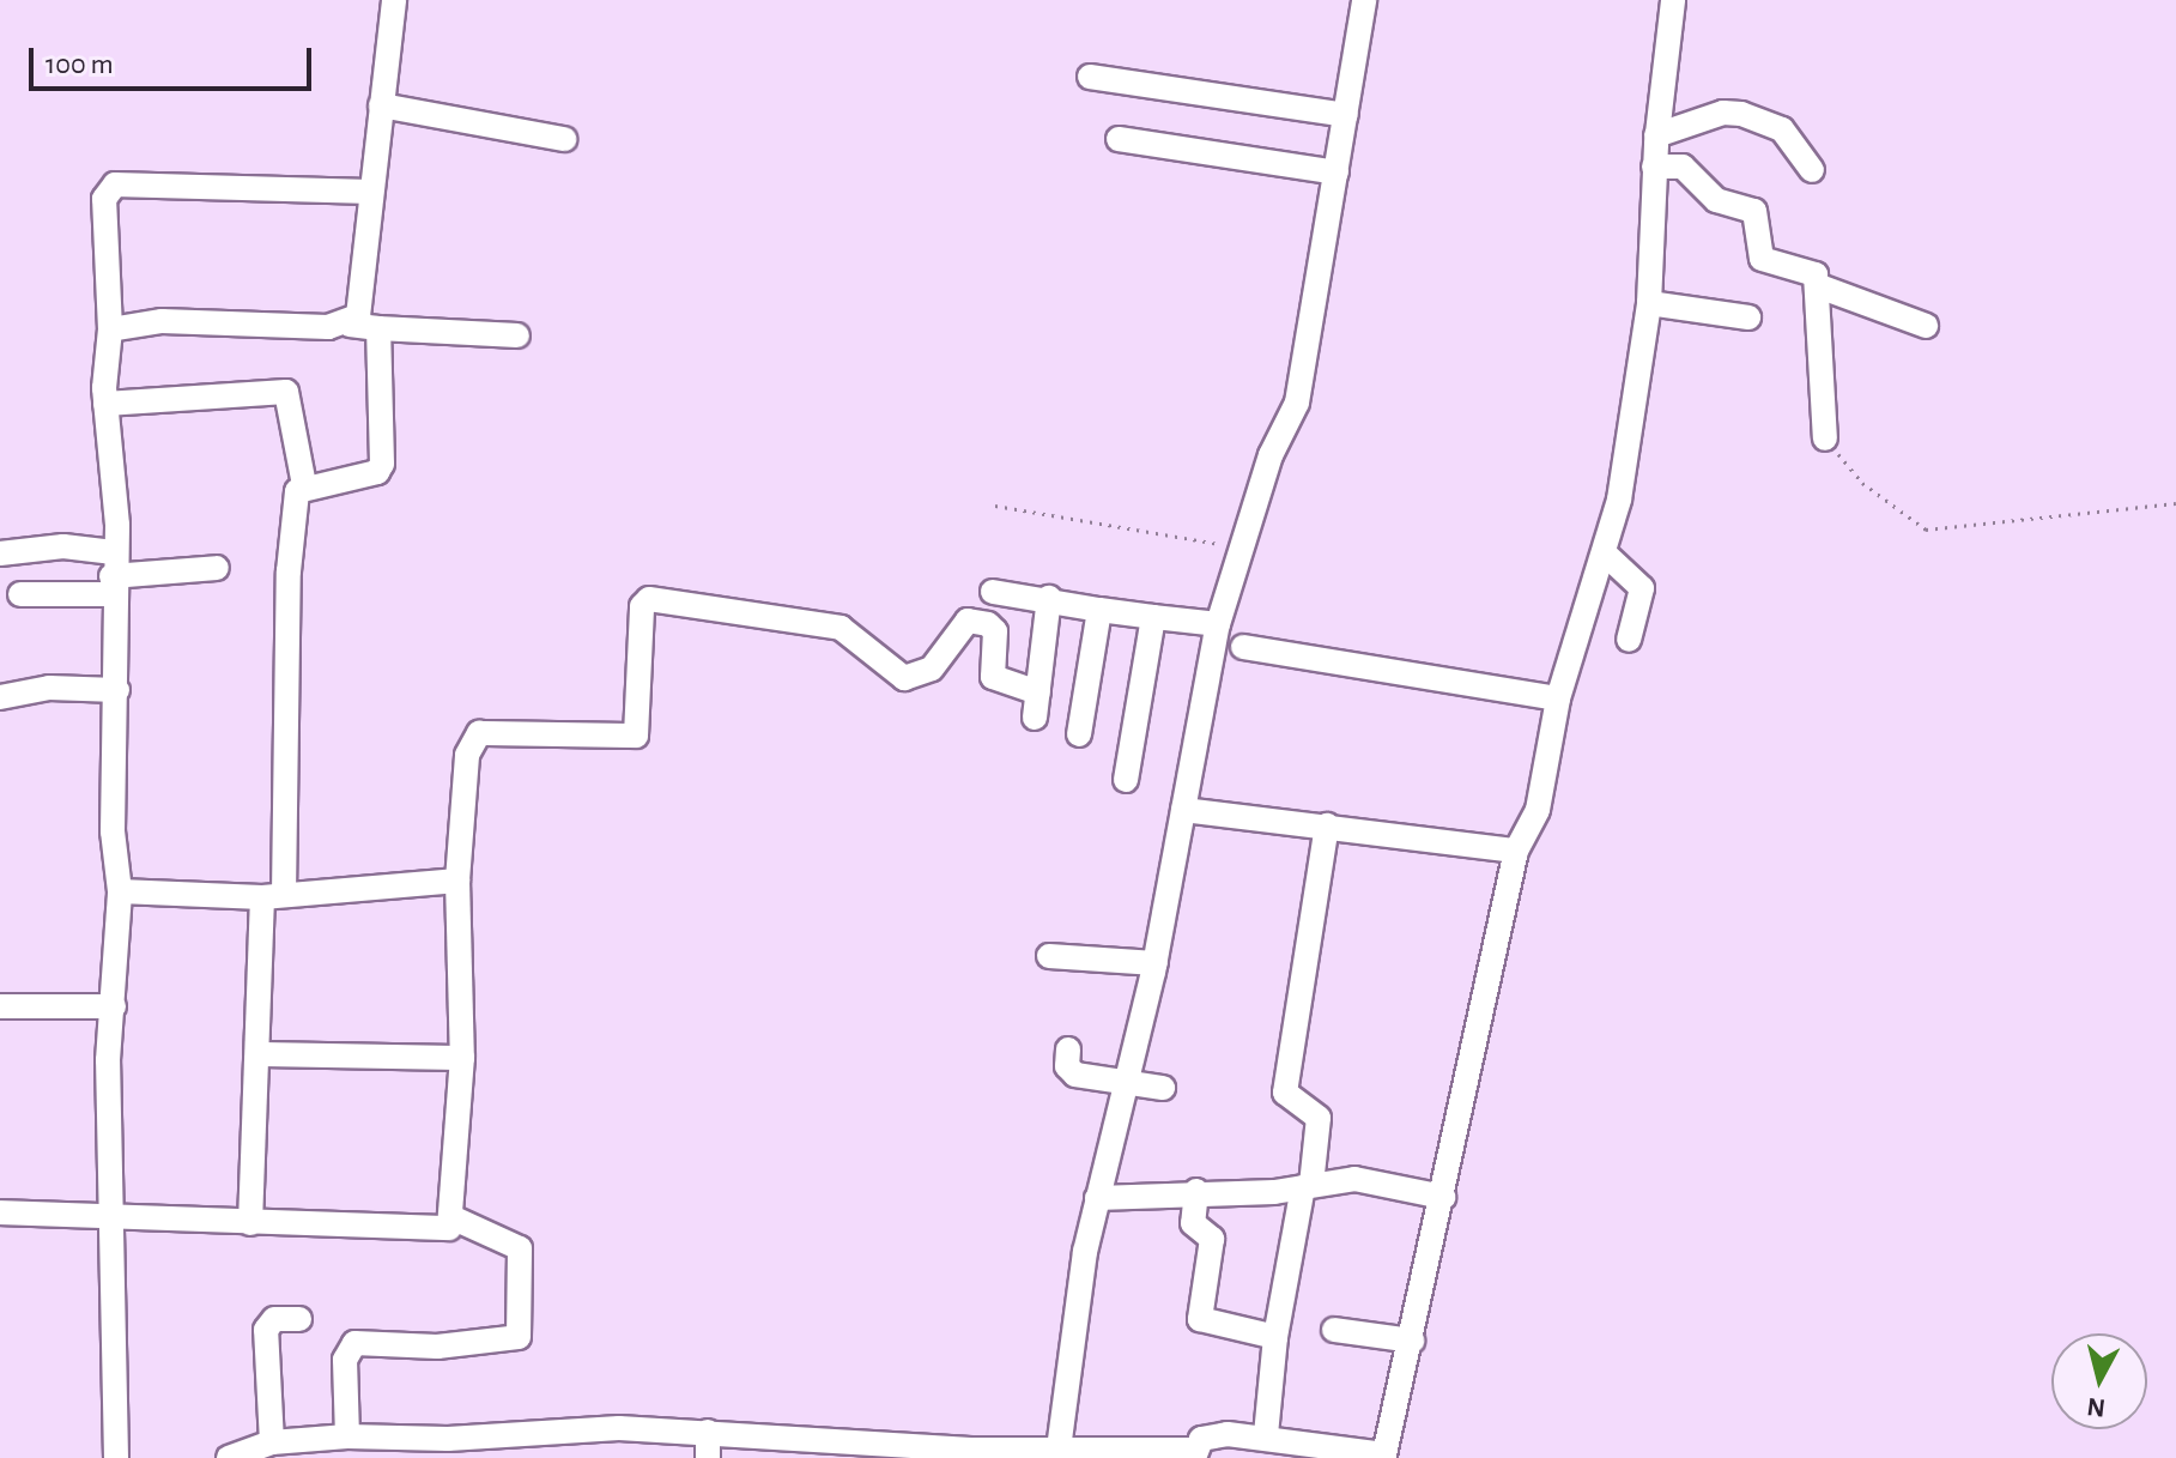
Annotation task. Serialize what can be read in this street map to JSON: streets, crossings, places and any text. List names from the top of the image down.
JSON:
{
  "scale_bar": "100 m",
  "north": "bottom"
}
